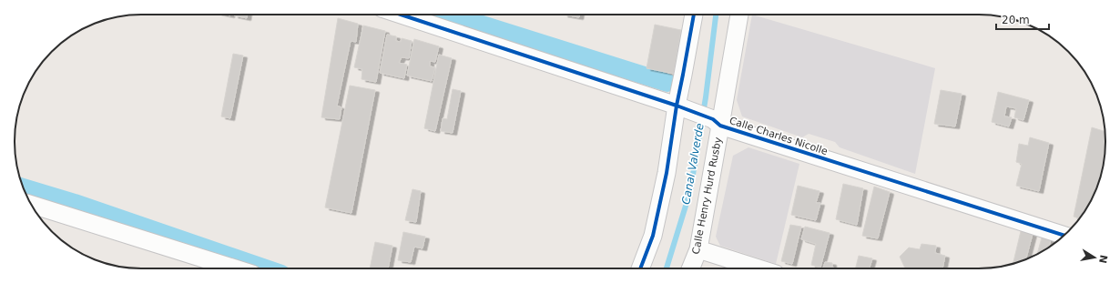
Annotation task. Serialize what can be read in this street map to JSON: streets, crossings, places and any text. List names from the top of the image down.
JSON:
{
  "streets": {
    "street": ["Calle Charles Nicolle", "Calle Henry Hurd Rusby"]
  },
  "crossings": [
    ["Calle Charles Nicolle", "Calle Henry Hurd Rusby"]
  ],
  "water": ["Canal Valverde"],
  "scale_bar": "20 m",
  "north": "right"
}
